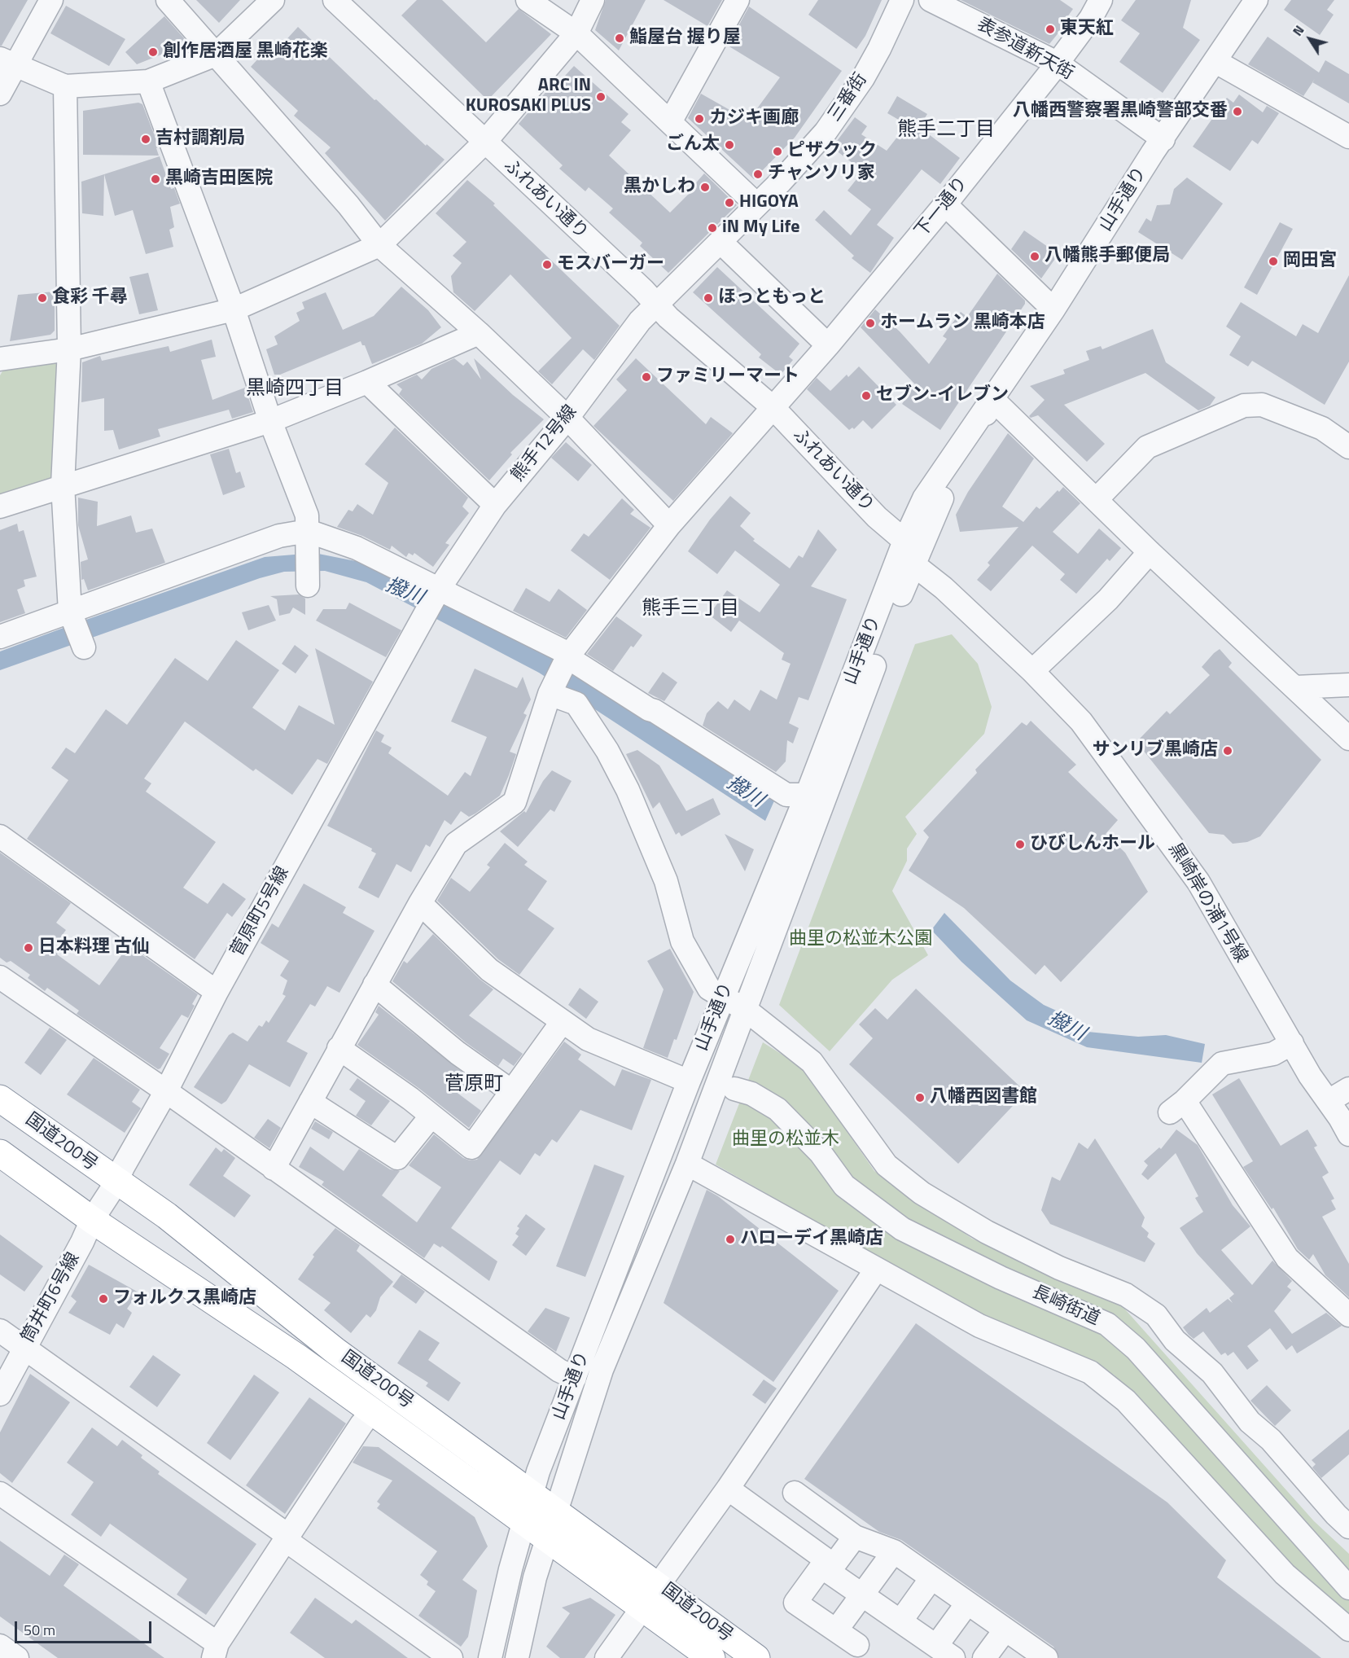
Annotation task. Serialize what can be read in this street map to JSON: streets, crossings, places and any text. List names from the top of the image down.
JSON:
{
  "streets": {
    "highway": ["国道200号"],
    "street": [
      "表参道新天街",
      "三番街",
      "ふれあい通り",
      "山手通り",
      "下一通り",
      "熊手12号線",
      "黒崎岸の浦1号線",
      "菅原町5号線",
      "筒井町6号線",
      "長崎街道"
    ]
  },
  "crossings": [
    ["表参道新天街", "山手通り"],
    ["表参道新天街", "下一通り"],
    ["三番街", "ふれあい通り"],
    ["三番街", "熊手12号線"],
    ["ふれあい通り", "山手通り"],
    ["ふれあい通り", "下一通り"],
    ["ふれあい通り", "熊手12号線"],
    ["山手通り", "黒崎岸の浦1号線"],
    ["山手通り", "国道200号"],
    ["熊手12号線", "菅原町5号線"],
    ["菅原町5号線", "国道200号"],
    ["菅原町5号線", "筒井町6号線"],
    ["国道200号", "筒井町6号線"]
  ],
  "districts": [
    "熊手二丁目",
    "黒崎四丁目",
    "熊手三丁目",
    "菅原町"
  ],
  "water": ["撥川"],
  "parks": ["曲里の松並木公園", "曲里の松並木"],
  "places": [
    "東天紅",
    "鮨屋台 握り屋",
    "創作居酒屋 黒崎花楽",
    "ARC IN KUROSAKI PLUS",
    "八幡西警察署黒崎警部交番",
    "カジキ画廊",
    "吉村調剤局",
    "ごん太",
    "ピザクック",
    "チャンソリ家",
    "黒崎吉田医院",
    "黒かしわ",
    "HIGOYA",
    "iN My Life",
    "八幡熊手郵便局",
    "岡田宮",
    "モスバーガー",
    "食彩 千尋",
    "ほっともっと",
    "ホームラン 黒崎本店",
    "ファミリーマート",
    "セブン-イレブン",
    "サンリブ黒崎店",
    "ひびしんホール",
    "日本料理 古仙",
    "八幡西図書館",
    "ハローデイ黒崎店",
    "フォルクス黒崎店"
  ],
  "scale_bar": "50 m",
  "north": "top left"
}
